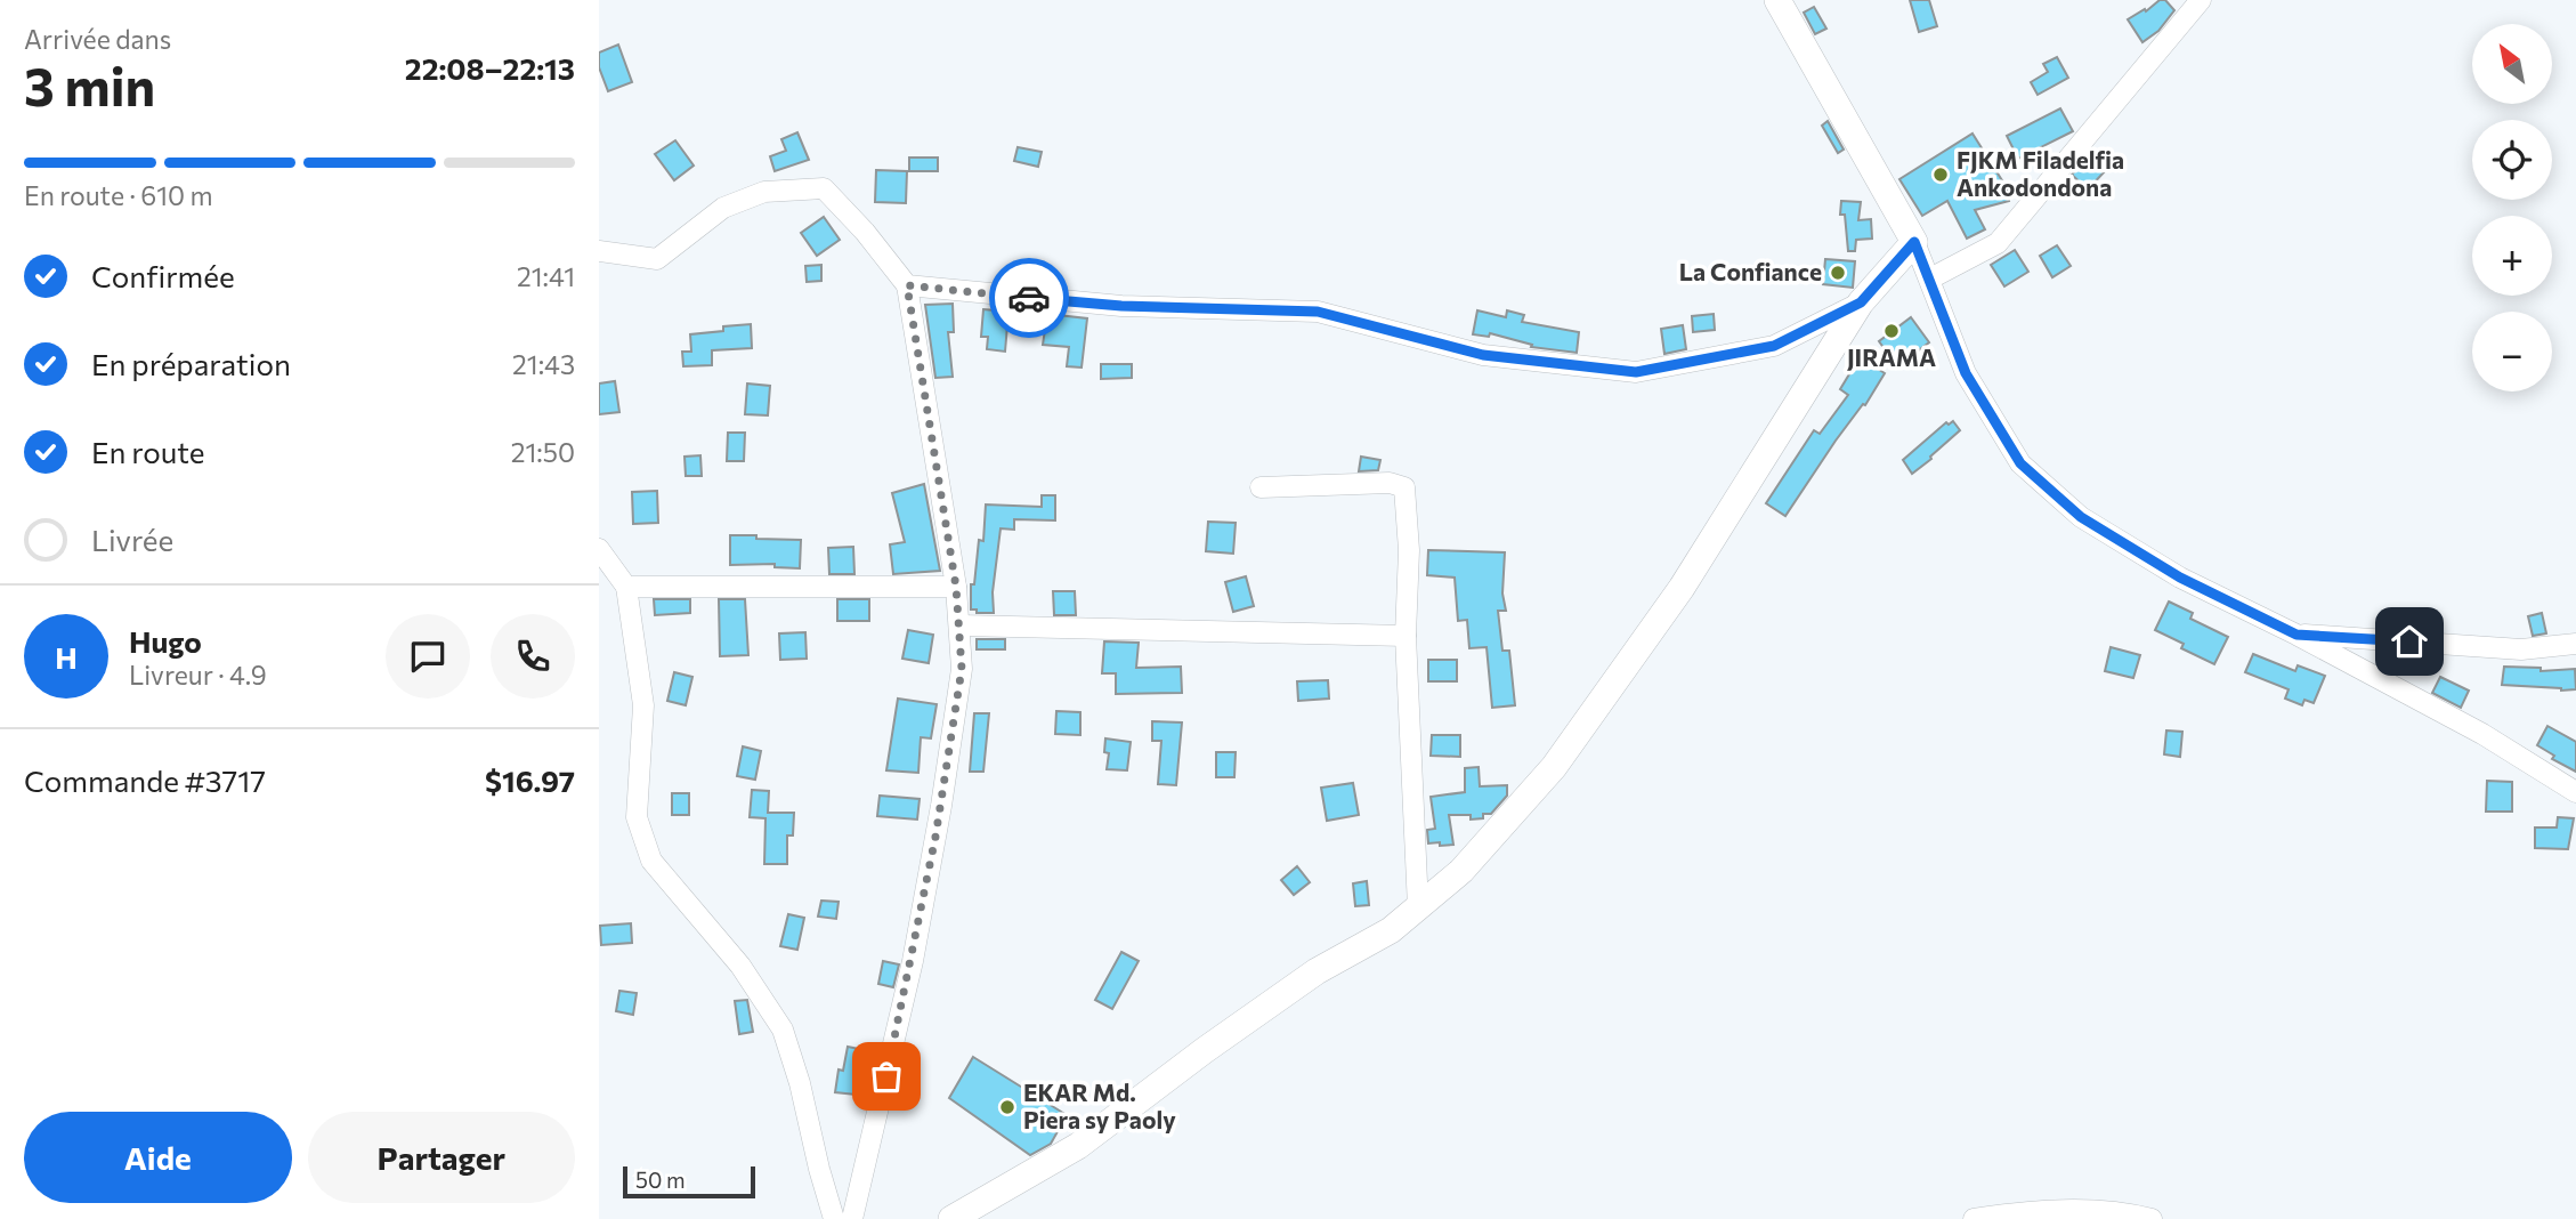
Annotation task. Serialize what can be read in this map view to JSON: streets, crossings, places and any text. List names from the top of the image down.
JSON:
{
  "places": [
    "FJKM Filadelfia Ankodondona",
    "La Confiance",
    "JIRAMA",
    "EKAR Md. Piera sy Paoly"
  ],
  "scale_bar": "50 m",
  "north": "top left",
  "page": {
    "heading": ["3 min", "Arrivée dans", "22:08–22:13"],
    "panel": [
      "Hugo",
      "Livreur · 4.9",
      "Commande #3717",
      "$16.97"
    ],
    "map_buttons": ["+", "−"],
    "bar": "En route · 610 m",
    "list": [
      ["Confirmée", "21:41"],
      ["En préparation", "21:43"],
      ["En route", "21:50"],
      "Livrée"
    ],
    "round": "H",
    "buttons": ["Aide", "Partager"],
    "scale": "50 m"
  }
}
